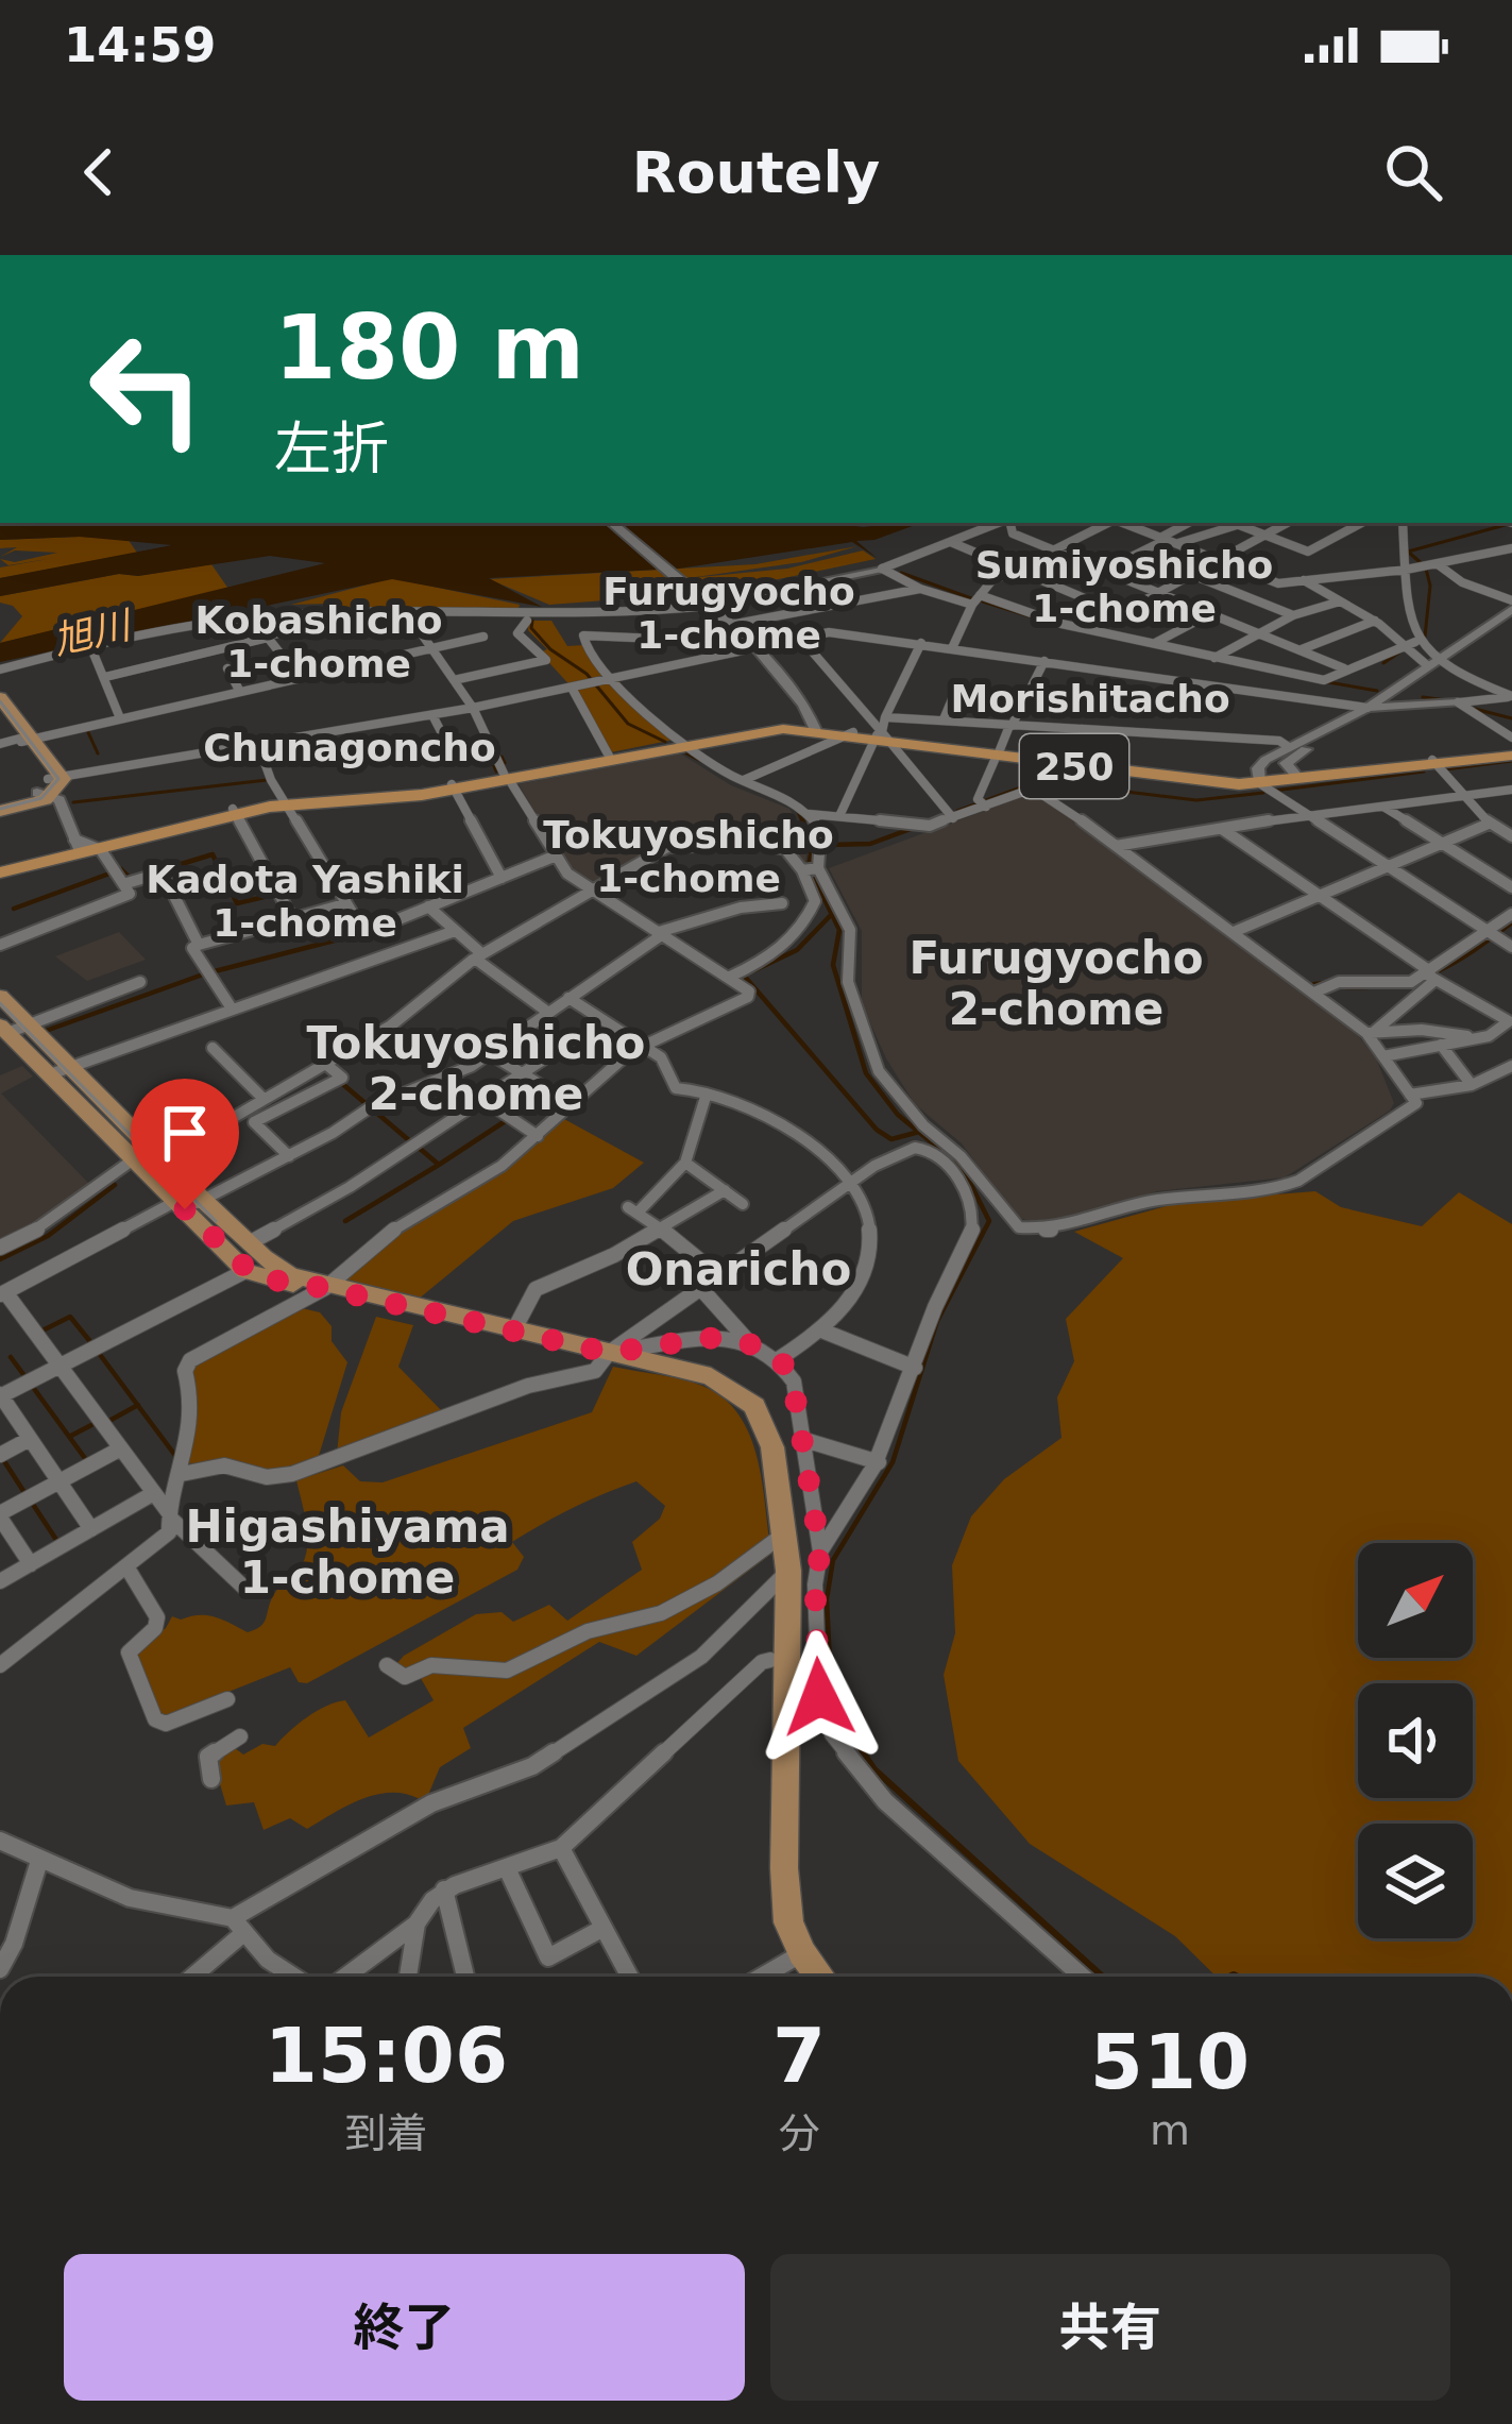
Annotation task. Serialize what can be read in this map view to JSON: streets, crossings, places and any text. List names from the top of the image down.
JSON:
{
  "streets": {
    "highway": ["250"]
  },
  "districts": [
    "Sumiyoshicho 1-chome",
    "Furugyocho 1-chome",
    "Kobashicho 1-chome",
    "Morishitacho",
    "Chunagoncho",
    "Tokuyoshicho 1-chome",
    "Kadota Yashiki 1-chome",
    "Furugyocho 2-chome",
    "Tokuyoshicho 2-chome",
    "Onaricho",
    "Higashiyama 1-chome"
  ],
  "water": ["旭川"],
  "north": "top right",
  "page": {
    "status": "14:59",
    "header": "Routely",
    "turn": ["180 m", "左折"],
    "eta": [
      "15:06",
      "到着",
      "7",
      "分",
      "510",
      "m"
    ],
    "buttons": ["終了", "共有"]
  }
}
